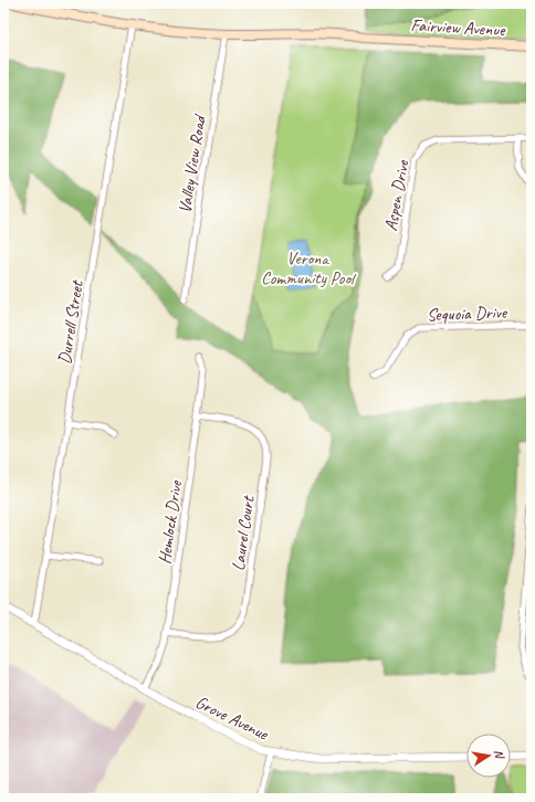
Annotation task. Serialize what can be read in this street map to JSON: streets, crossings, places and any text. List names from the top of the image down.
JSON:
{
  "streets": {
    "main road": ["Fairview Avenue"],
    "street": [
      "Valley View Road",
      "Aspen Drive",
      "Sequoia Drive",
      "Durrell Street",
      "Hemlock Drive",
      "Laurel Court",
      "Grove Avenue"
    ]
  },
  "crossings": [
    ["Fairview Avenue", "Valley View Road"],
    ["Fairview Avenue", "Durrell Street"],
    ["Durrell Street", "Grove Avenue"],
    ["Hemlock Drive", "Laurel Court"],
    ["Hemlock Drive", "Grove Avenue"]
  ],
  "parks": ["Verona Community Pool"],
  "north": "right"
}
